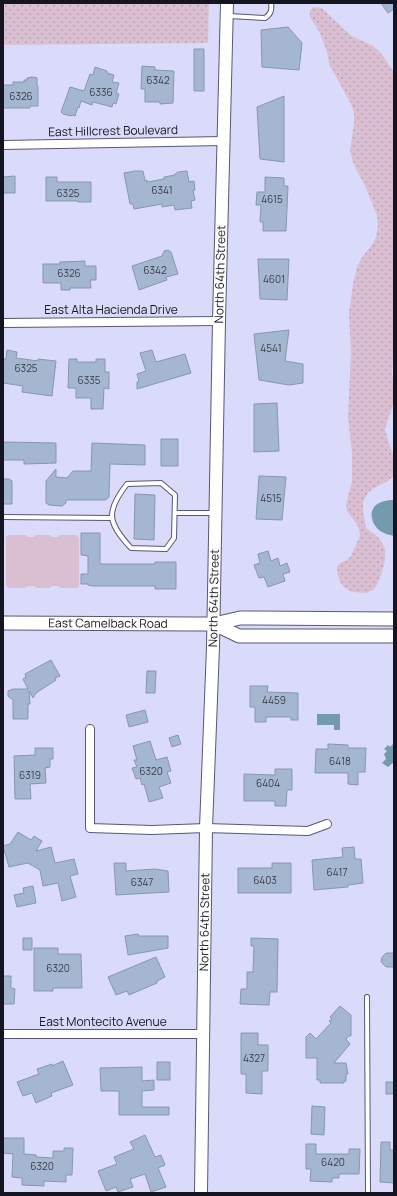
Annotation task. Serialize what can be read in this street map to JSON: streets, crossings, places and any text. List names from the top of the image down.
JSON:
{
  "streets": {
    "main road": ["East Camelback Road"],
    "street": [
      "East Hillcrest Boulevard",
      "North 64th Street",
      "East Alta Hacienda Drive",
      "East Montecito Avenue"
    ]
  },
  "crossings": [
    ["East Hillcrest Boulevard", "North 64th Street"],
    ["North 64th Street", "East Alta Hacienda Drive"],
    ["North 64th Street", "East Camelback Road"],
    ["North 64th Street", "East Montecito Avenue"]
  ],
  "house_numbers": [
    "6342",
    "6336",
    "6326",
    "6341",
    "6325",
    "4615",
    "6342",
    "6326",
    "4601",
    "4541",
    "6325",
    "6335",
    "4515",
    "4459",
    "6418",
    "6320",
    "6319",
    "6404",
    "6417",
    "6403",
    "6347",
    "6320",
    "4327",
    "6420",
    "6320"
  ]
}
